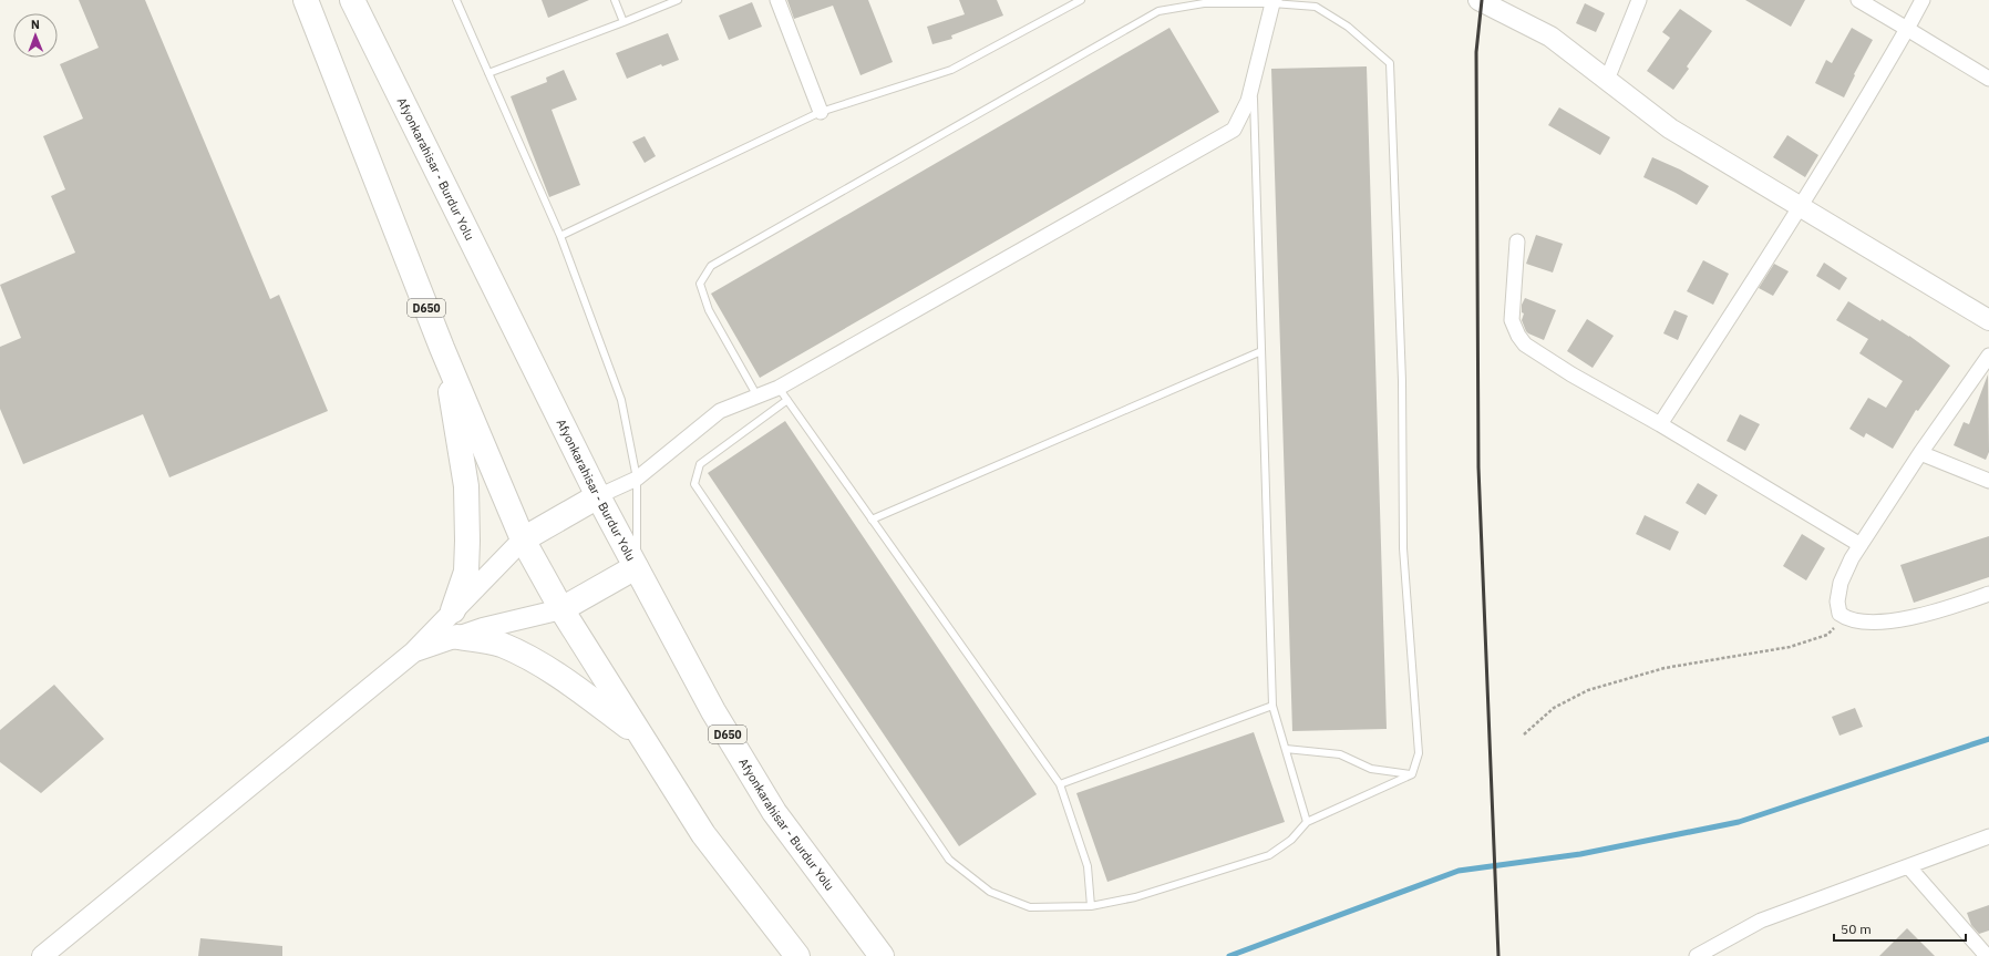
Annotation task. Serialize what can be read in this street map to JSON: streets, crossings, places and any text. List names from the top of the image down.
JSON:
{
  "streets": {
    "highway": ["Afyonkarahisar - Burdur Yolu", "D650"]
  },
  "scale_bar": "50 m",
  "north": "top"
}
